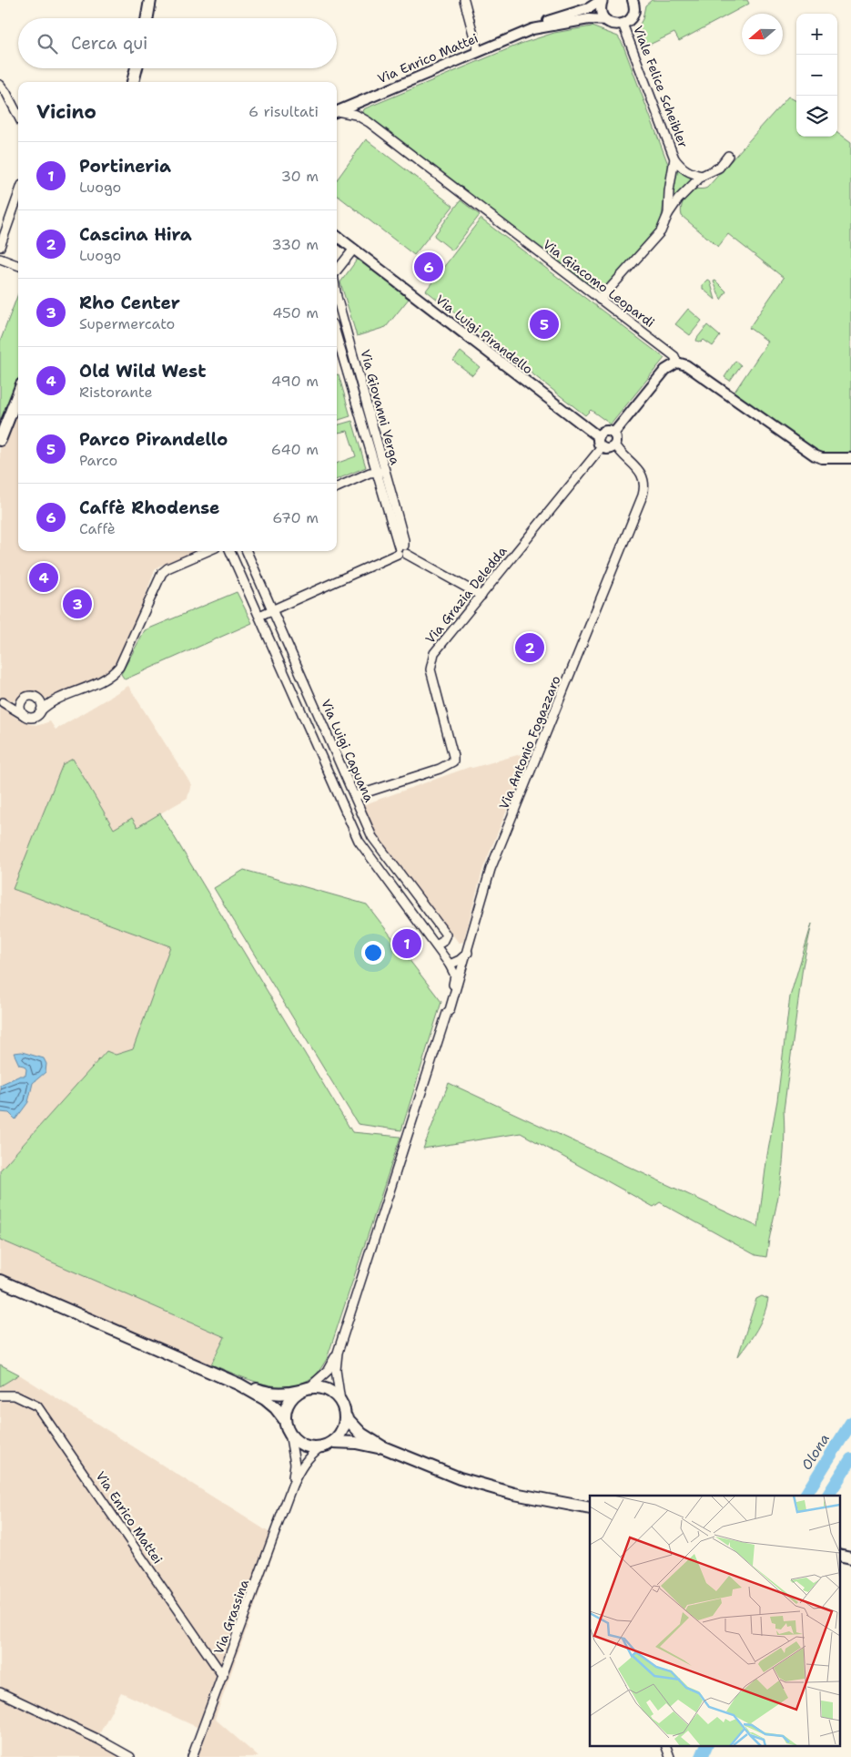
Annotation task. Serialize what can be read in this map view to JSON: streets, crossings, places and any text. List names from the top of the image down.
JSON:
{
  "streets": {
    "street": [
      "Via Enrico Mattei",
      "Viale Felice Scheibler",
      "Via Giacomo Leopardi",
      "Via Luigi Pirandello",
      "Via Giovanni Verga",
      "Via Grazia Deledda",
      "Via Antonio Fogazzaro",
      "Via Luigi Capuana",
      "Via Grassina"
    ]
  },
  "crossings": [
    ["Via Enrico Mattei", "Viale Felice Scheibler"],
    ["Via Enrico Mattei", "Via Grassina"],
    ["Via Luigi Pirandello", "Via Giovanni Verga"],
    ["Via Luigi Pirandello", "Via Grazia Deledda"],
    ["Via Luigi Pirandello", "Via Antonio Fogazzaro"],
    ["Via Grazia Deledda", "Via Antonio Fogazzaro"],
    ["Via Grazia Deledda", "Via Luigi Capuana"]
  ],
  "water": ["Olona"],
  "north": "left",
  "page": {
    "map_buttons": ["+", "−"],
    "search": "Cerca qui",
    "heading": ["Vicino", "6 risultati"],
    "list": [
      {
        "mark": "1",
        "name": "Portineria",
        "note": "Luogo",
        "value": "30 m"
      },
      {
        "mark": "2",
        "name": "Cascina Hira",
        "note": "Luogo",
        "value": "330 m"
      },
      {
        "mark": "3",
        "name": "Rho Center",
        "note": "Supermercato",
        "value": "450 m"
      },
      {
        "mark": "4",
        "name": "Old Wild West",
        "note": "Ristorante",
        "value": "490 m"
      },
      {
        "mark": "5",
        "name": "Parco Pirandello",
        "note": "Parco",
        "value": "640 m"
      },
      {
        "mark": "6",
        "name": "Caffè Rhodense",
        "note": "Caffè",
        "value": "670 m"
      }
    ],
    "pins": [
      "6",
      "5",
      "4",
      "3",
      "2",
      "1"
    ]
  }
}
